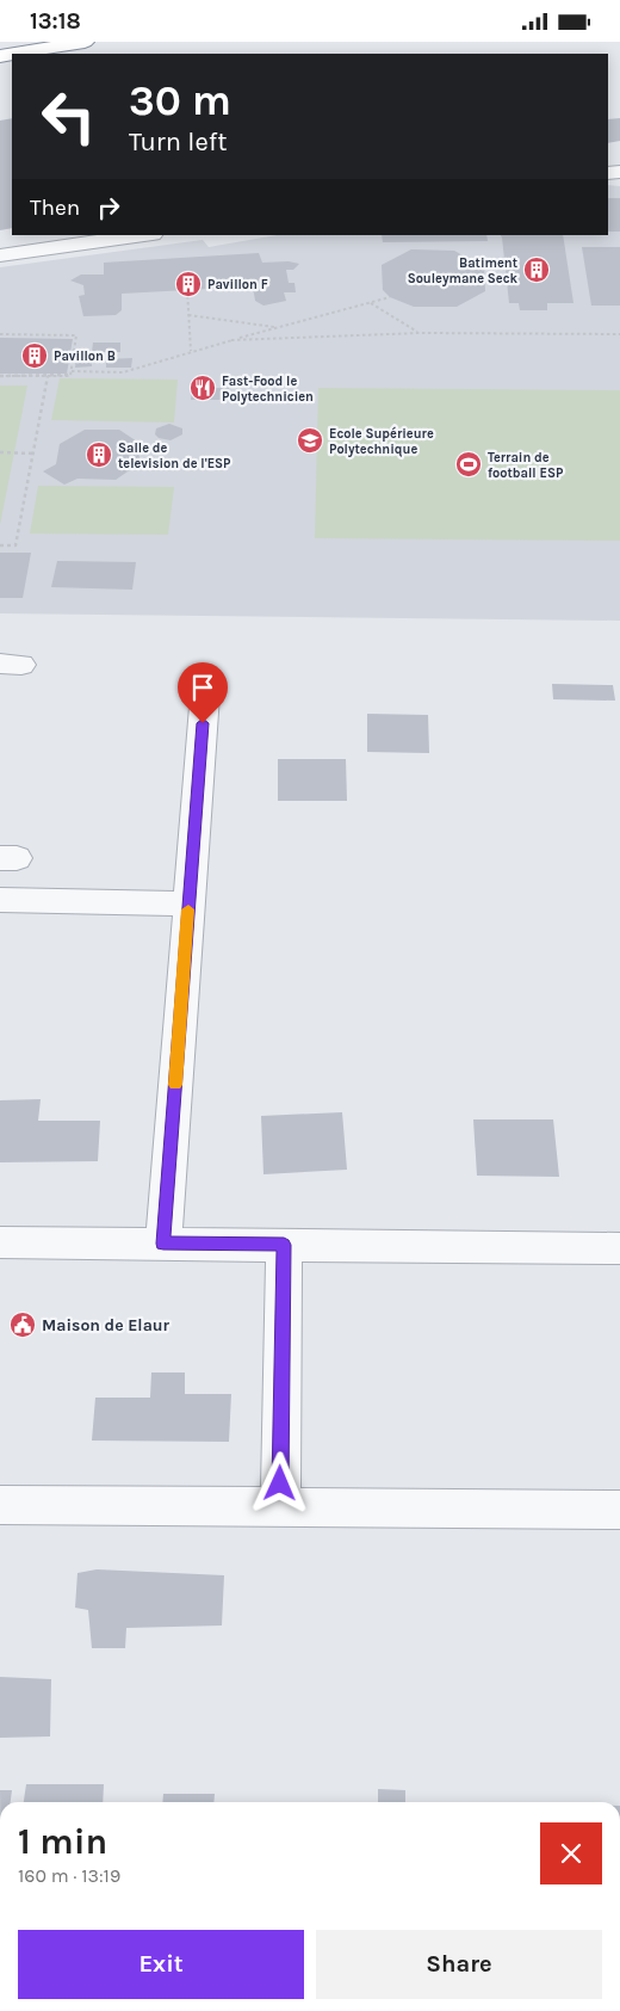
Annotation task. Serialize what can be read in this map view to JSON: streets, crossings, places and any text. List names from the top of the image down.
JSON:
{
  "places": {
    "building": [
      "Batiment Souleymane Seck",
      "Pavillon F",
      "Pavillon B",
      "Salle de television de l'ESP"
    ],
    "restaurant": ["Fast-Food le Polytechnicien"],
    "school or university": ["Ecole Supérieure Polytechnique"],
    "sports": ["Terrain de football ESP"],
    "public building": ["Maison de Elaur"]
  },
  "page": {
    "status": "13:18",
    "turn": ["30 m", "Turn left"],
    "then": "Then",
    "heading": ["1 min", "160 m · 13:19"],
    "buttons": ["Exit", "Share"]
  }
}
